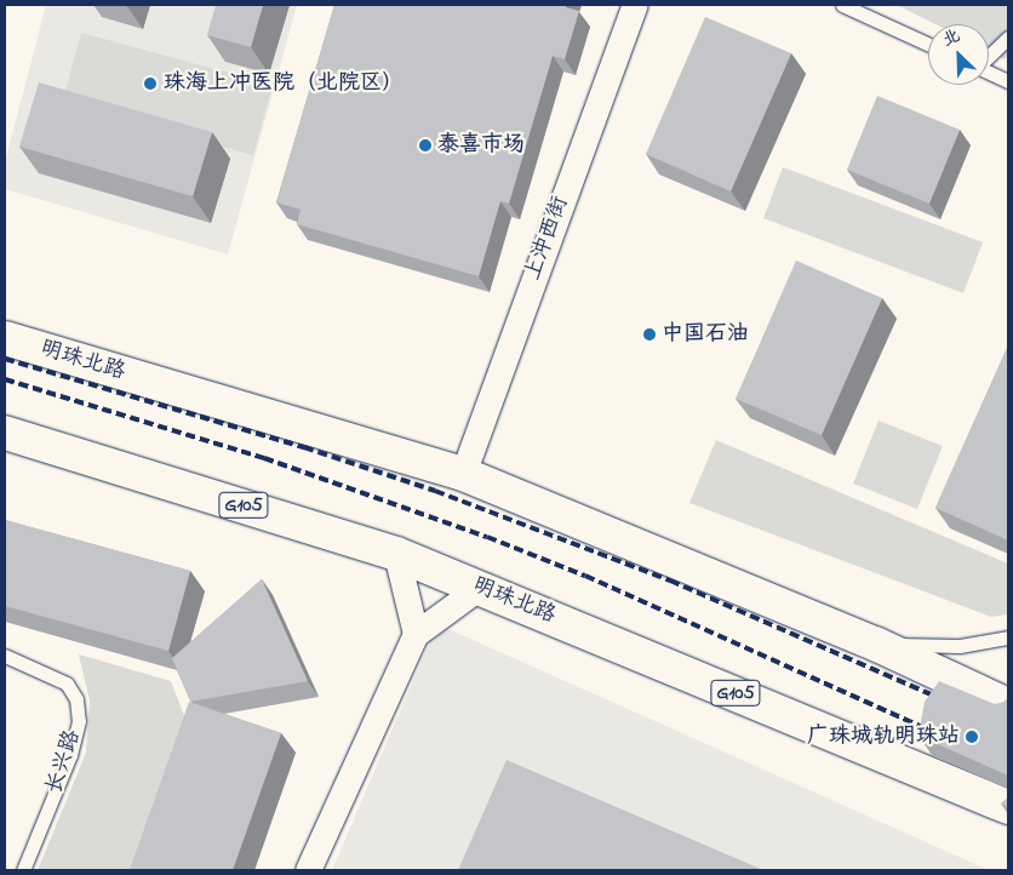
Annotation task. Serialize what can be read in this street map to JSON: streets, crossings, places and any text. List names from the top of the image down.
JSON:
{
  "streets": {
    "highway": ["明珠北路", "G105"],
    "street": ["上沖西街"],
    "lane": ["长兴路"]
  },
  "crossings": [
    ["上沖西街", "明珠北路"]
  ],
  "places": [
    "珠海上冲医院（北院区）",
    "泰喜市场",
    "中国石油",
    "广珠城轨明珠站"
  ],
  "north": "top left"
}
